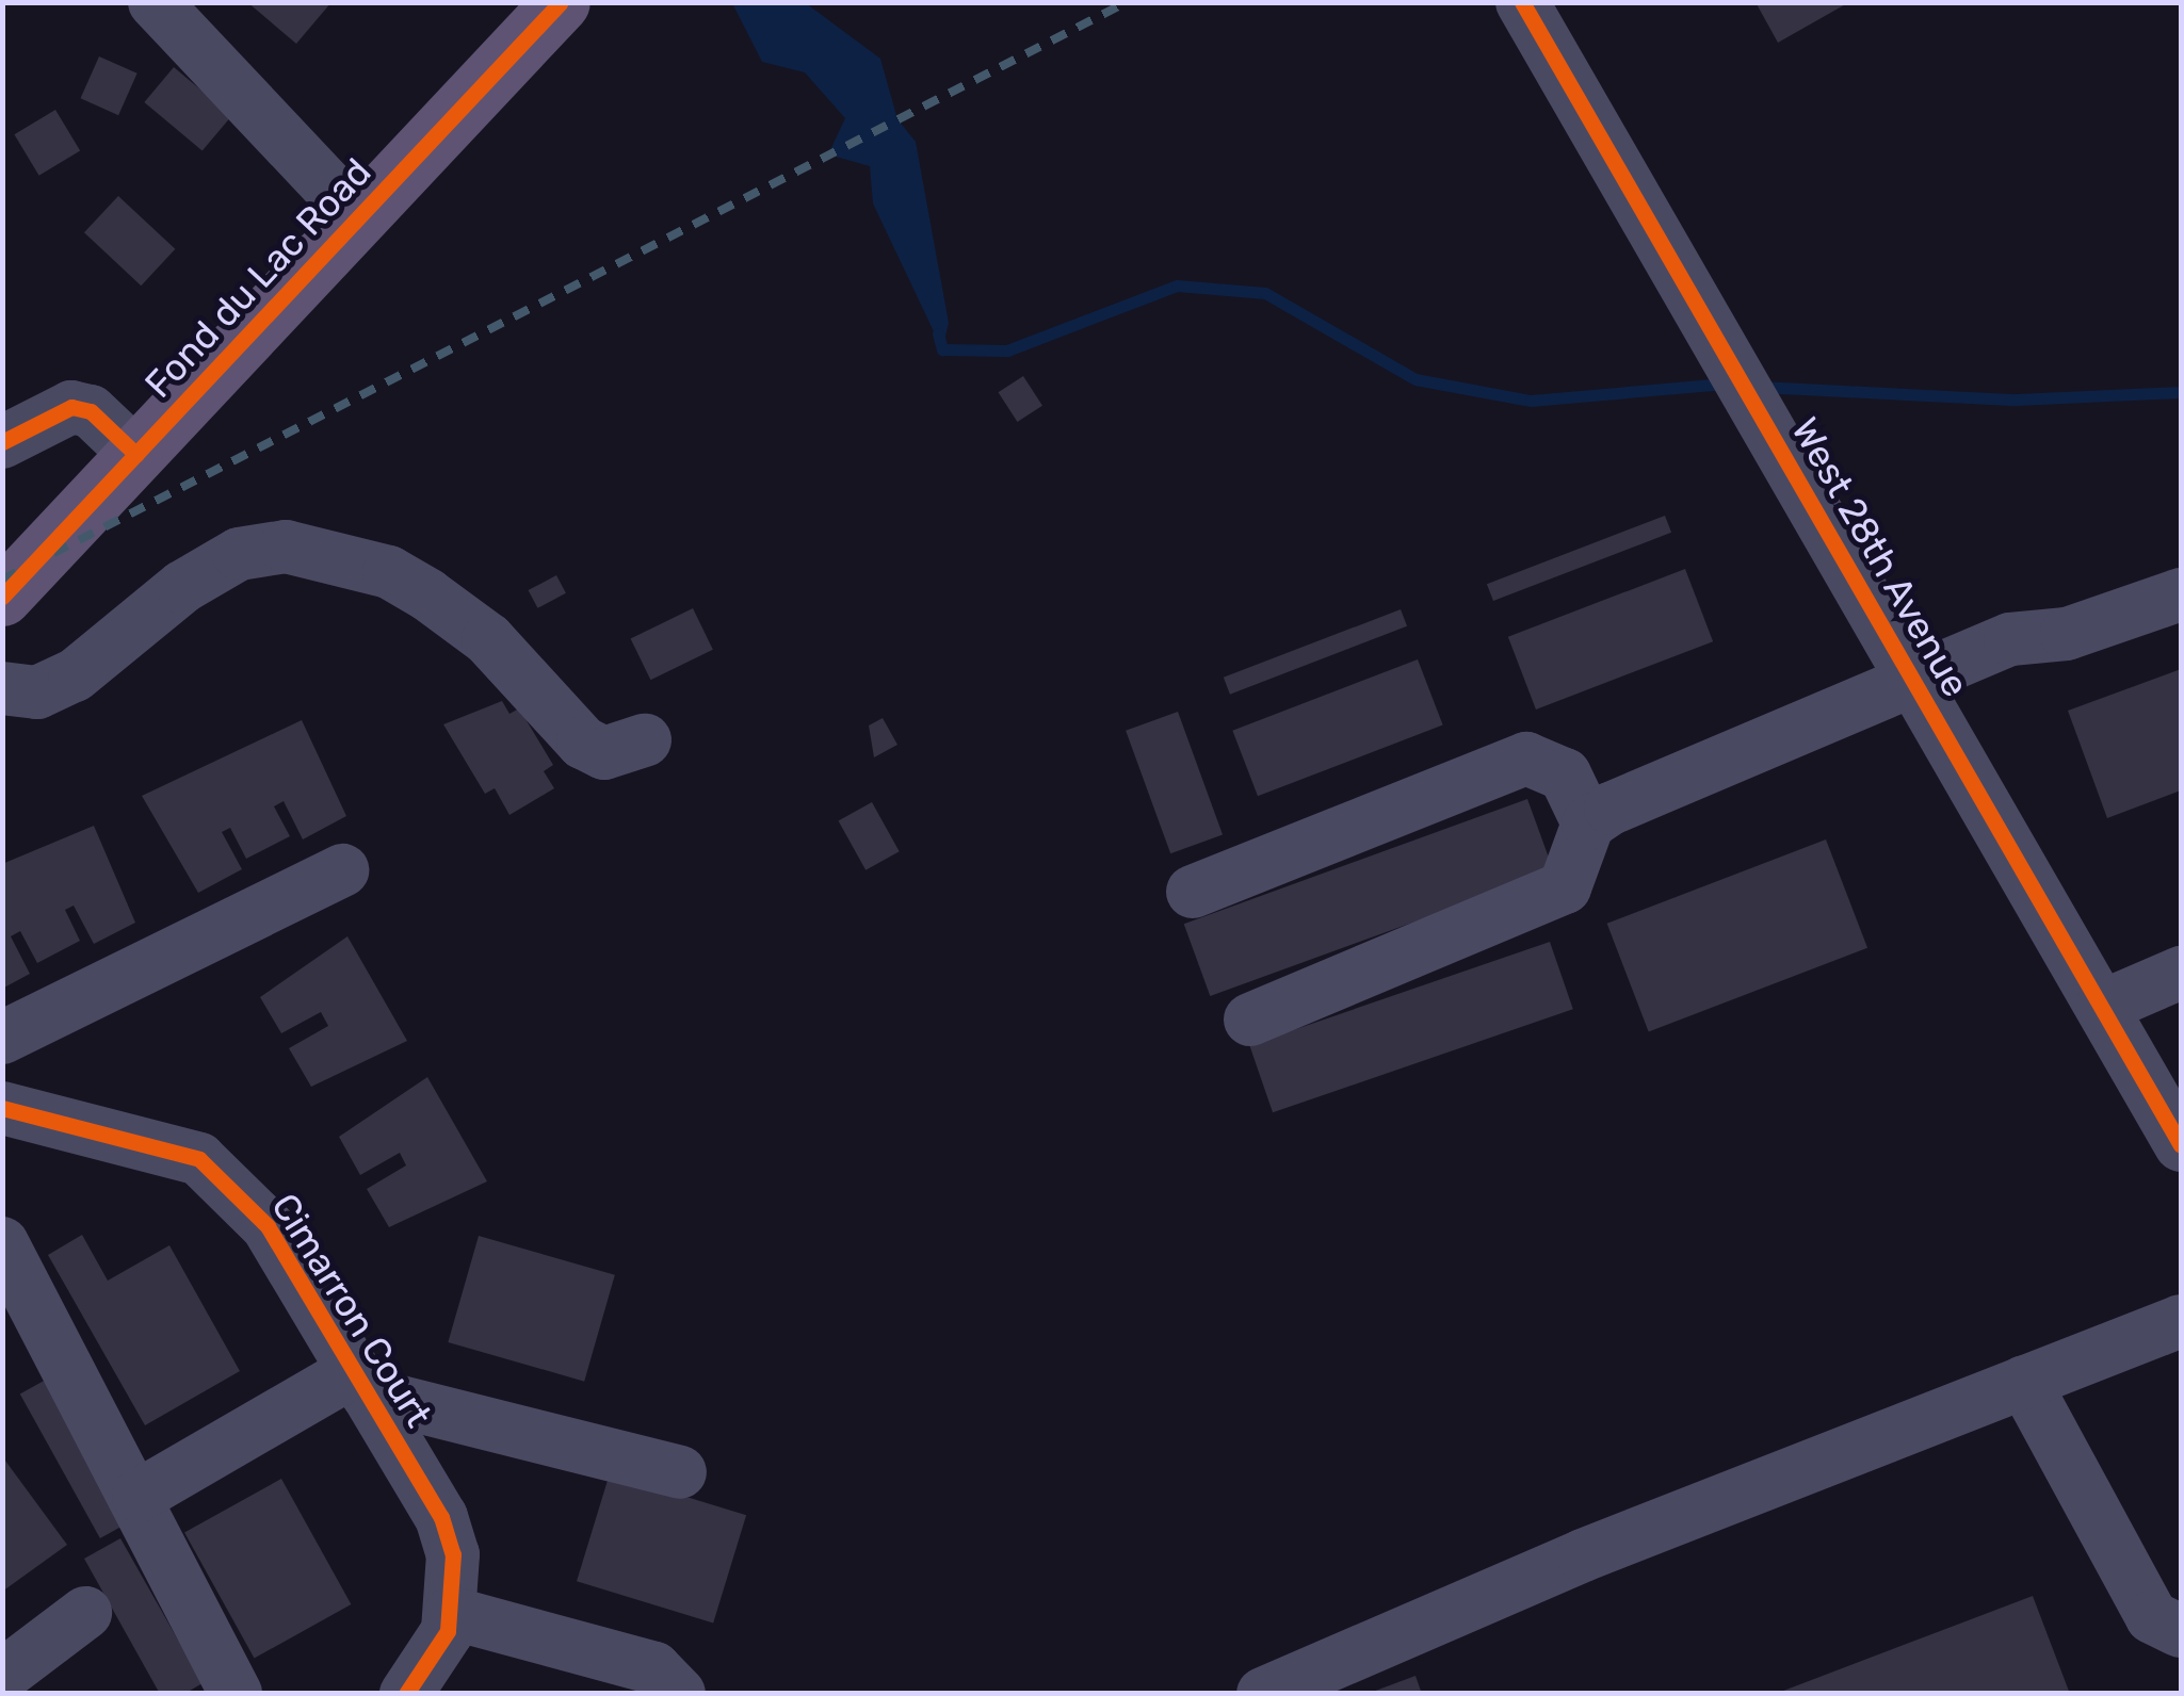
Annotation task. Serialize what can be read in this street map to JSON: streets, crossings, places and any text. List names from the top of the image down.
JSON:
{
  "streets": {
    "main road": ["Fond du Lac Road"],
    "street": ["West 28th Avenue", "Cimarron Court"]
  }
}
